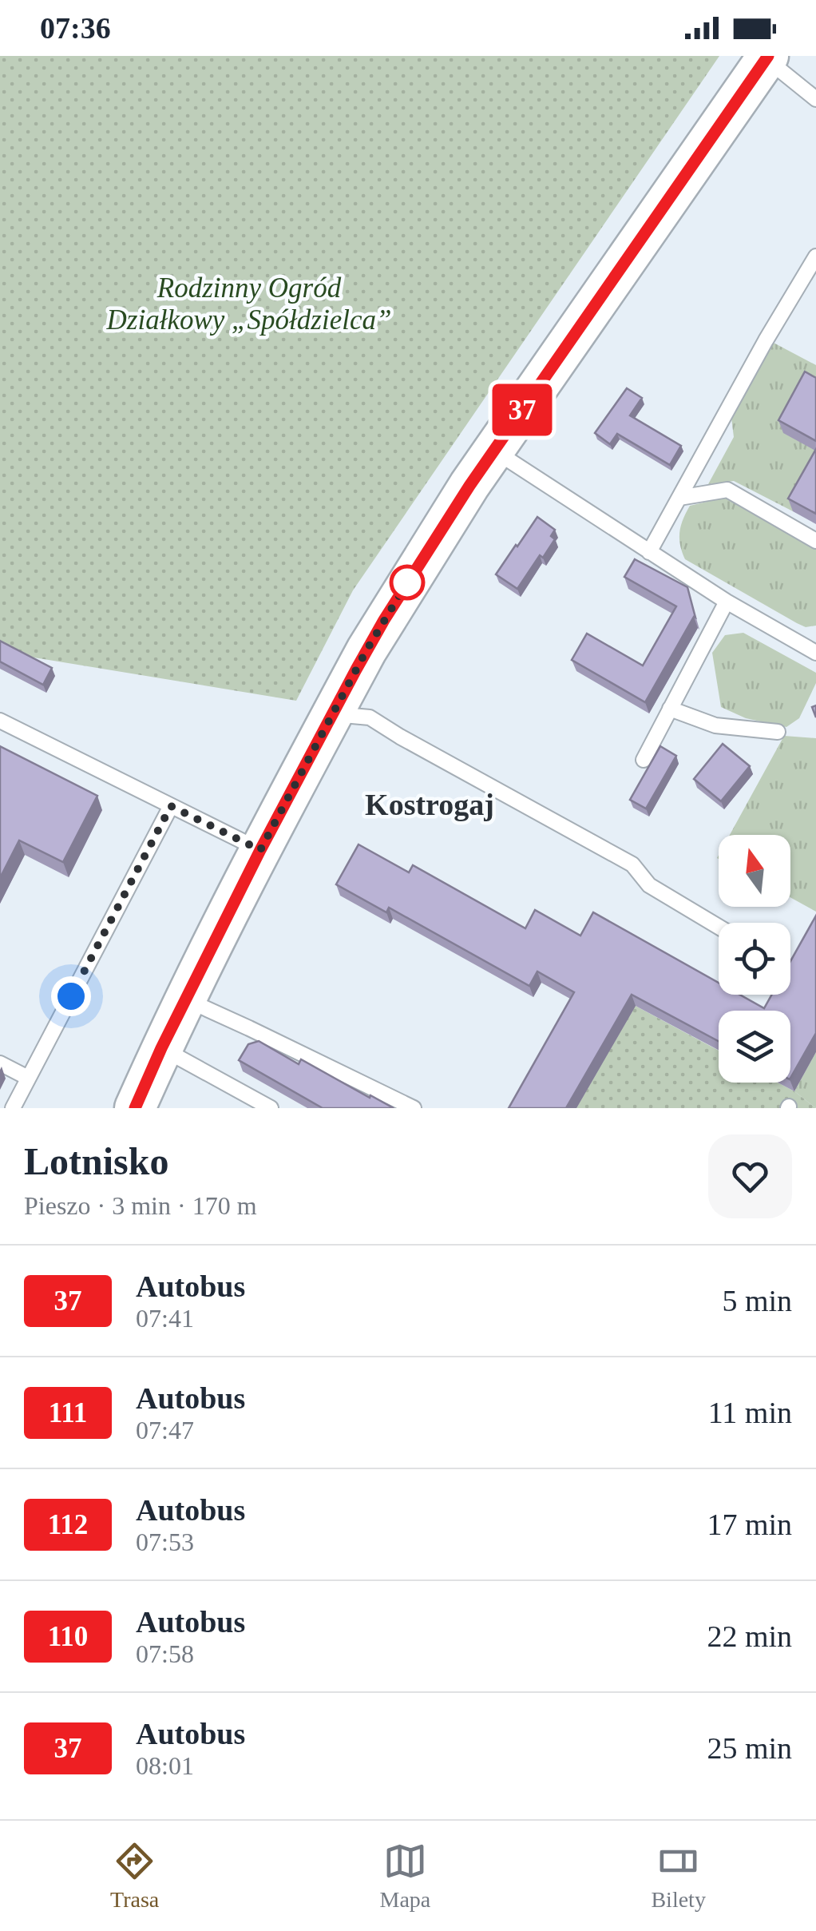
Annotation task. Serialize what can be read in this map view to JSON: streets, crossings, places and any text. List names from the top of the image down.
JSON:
{
  "districts": ["Kostrogaj"],
  "parks": ["Rodzinny Ogród Działkowy „Spółdzielca”"],
  "lines": ["bus line 37"],
  "north": "top",
  "page": {
    "status": "07:36",
    "on_map": "37",
    "heading": ["Lotnisko", "Pieszo · 3 min · 170 m"],
    "list": [
      {
        "mark": "37",
        "name": "Autobus",
        "note": "07:41",
        "value": "5 min"
      },
      {
        "mark": "111",
        "name": "Autobus",
        "note": "07:47",
        "value": "11 min"
      },
      {
        "mark": "112",
        "name": "Autobus",
        "note": "07:53",
        "value": "17 min"
      },
      {
        "mark": "110",
        "name": "Autobus",
        "note": "07:58",
        "value": "22 min"
      },
      {
        "mark": "37",
        "name": "Autobus",
        "note": "08:01",
        "value": "25 min"
      }
    ],
    "tabs": ["Trasa", "Mapa", "Bilety"]
  }
}
